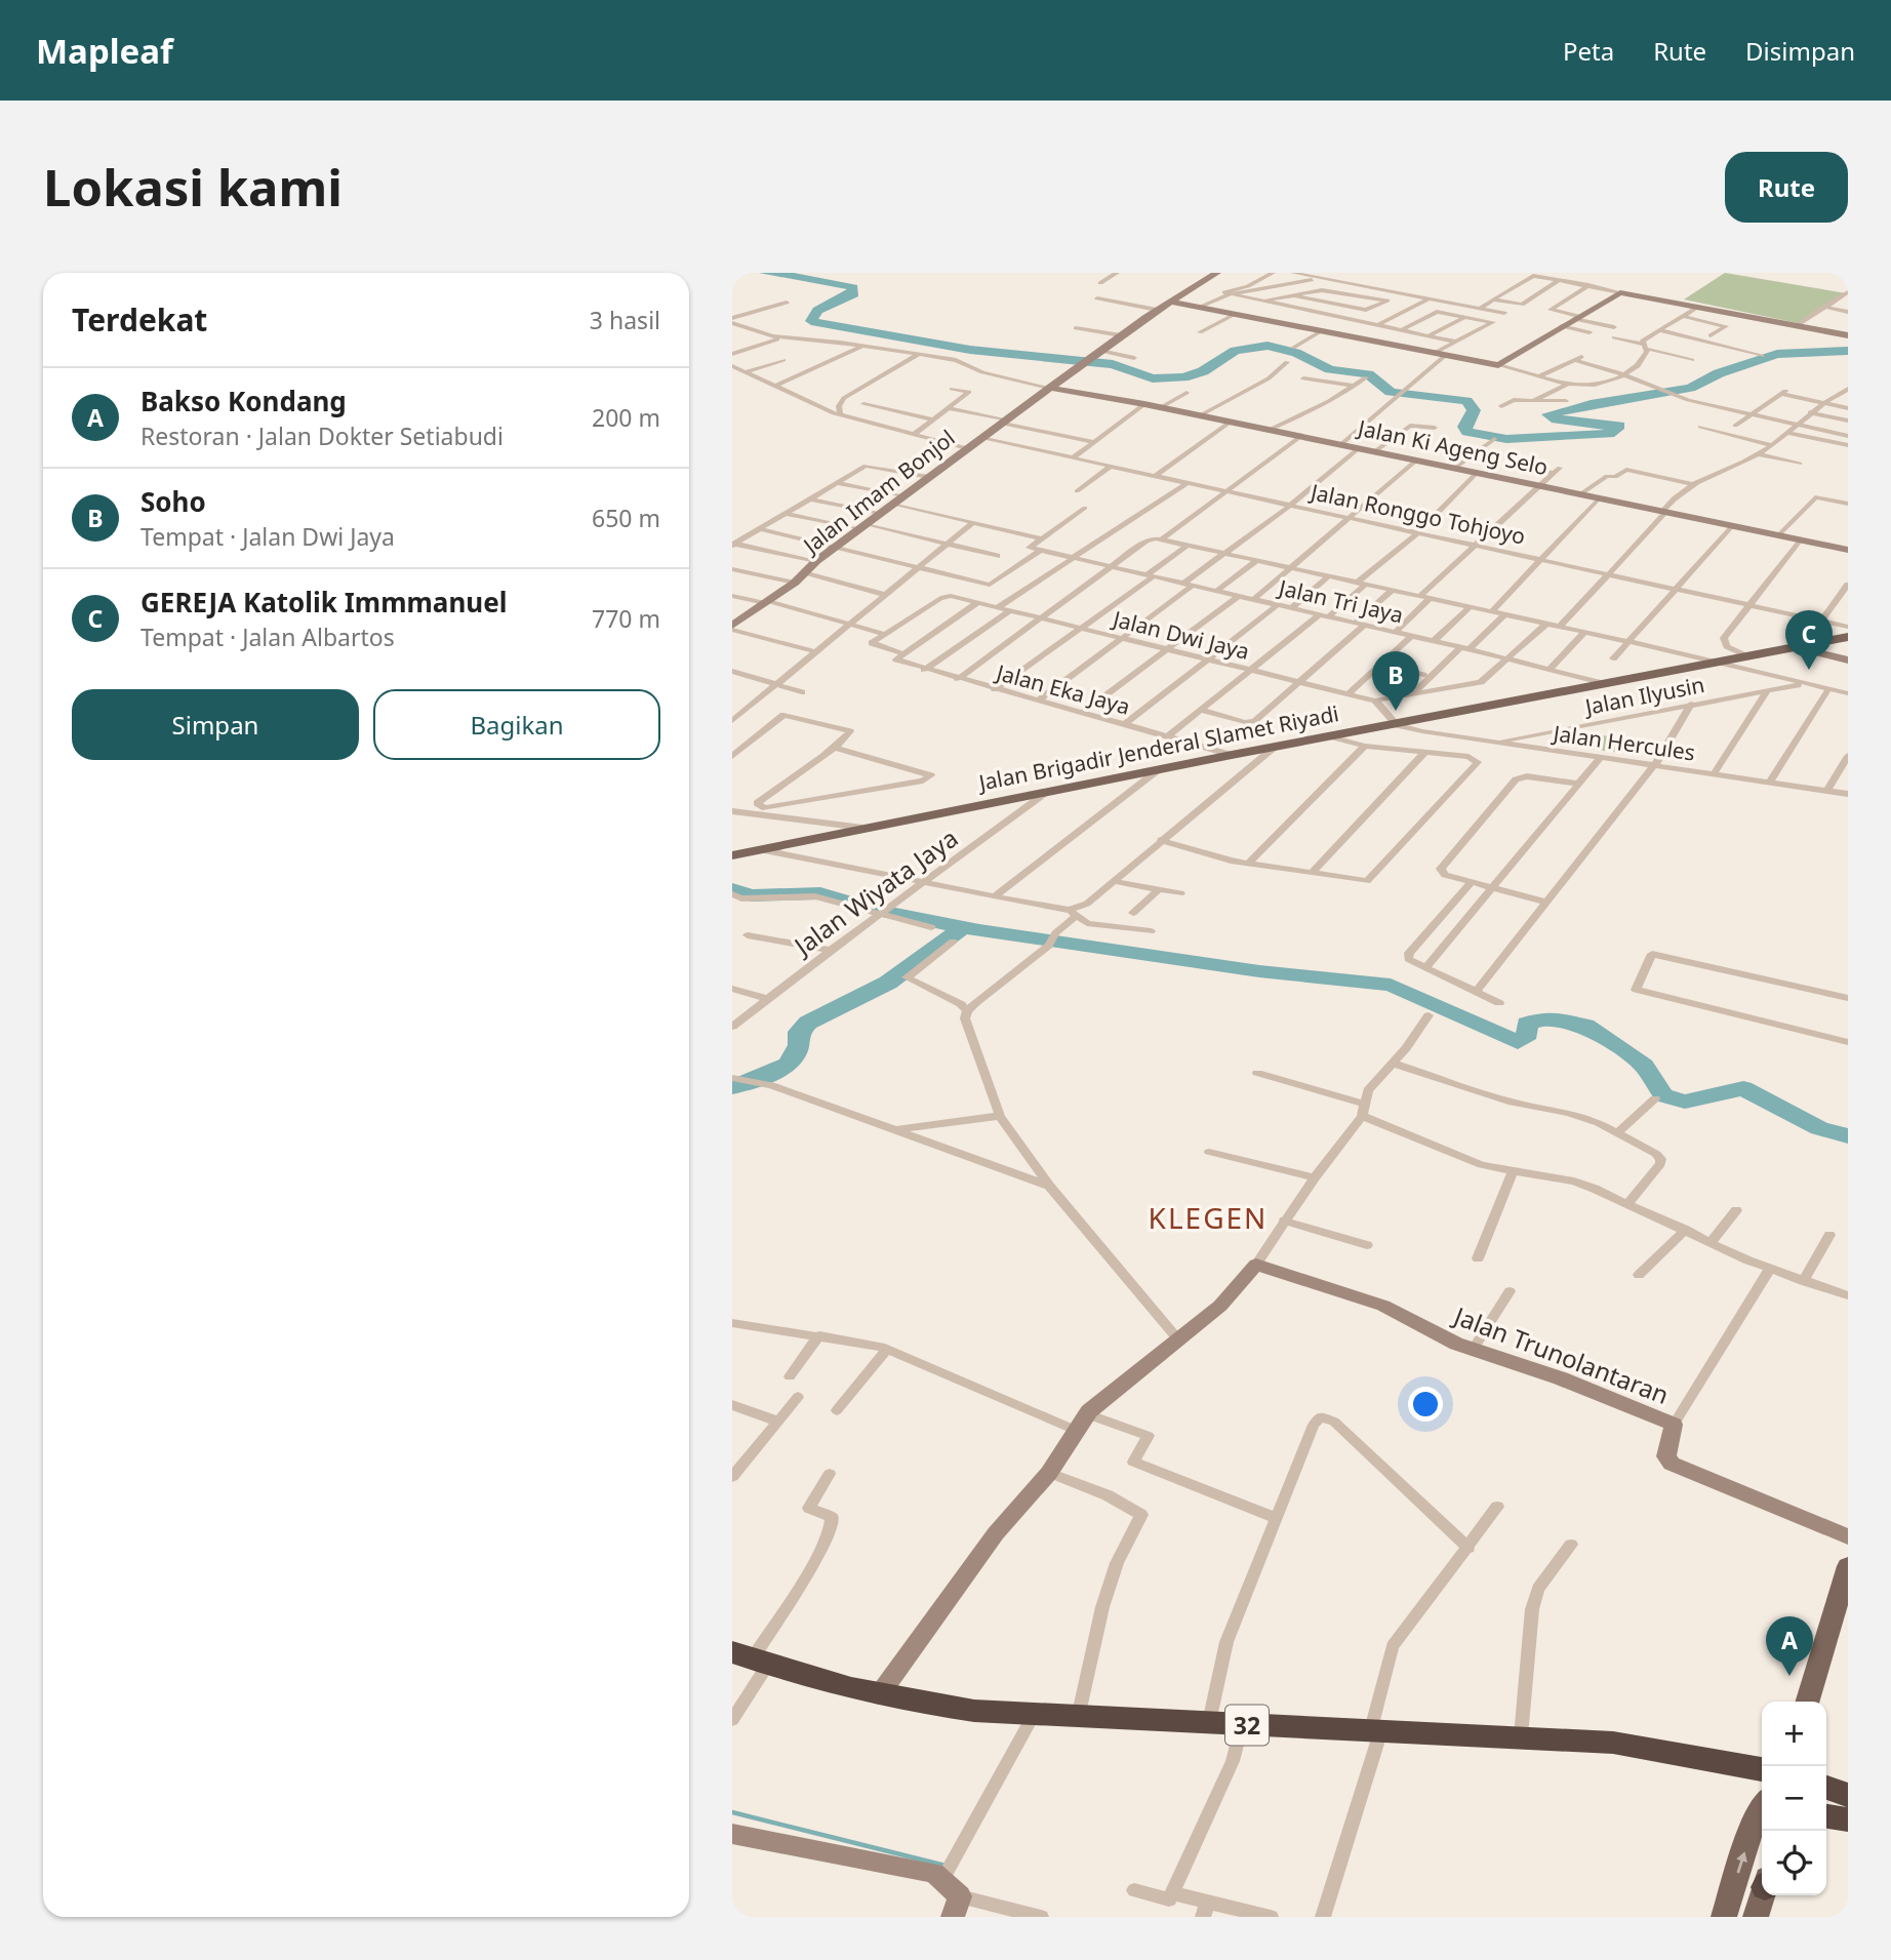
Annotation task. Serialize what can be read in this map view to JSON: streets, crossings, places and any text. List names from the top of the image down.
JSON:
{
  "streets": {
    "highway": ["32"],
    "main road": ["Jalan Brigadir Jenderal Slamet Riyadi"],
    "street": [
      "Jalan Ki Ageng Selo",
      "Jalan Imam Bonjol",
      "Jalan Ronggo Tohjoyo",
      "Jalan Tri Jaya",
      "Jalan Dwi Jaya",
      "Jalan Eka Jaya",
      "Jalan Ilyusin",
      "Jalan Hercules",
      "Jalan Wiyata Jaya",
      "Jalan Trunolantaran"
    ]
  },
  "crossings": [
    ["Jalan Ki Ageng Selo", "Jalan Imam Bonjol"],
    ["Jalan Imam Bonjol", "Jalan Ronggo Tohjoyo"],
    ["Jalan Tri Jaya", "Jalan Brigadir Jenderal Slamet Riyadi"],
    ["Jalan Eka Jaya", "Jalan Brigadir Jenderal Slamet Riyadi"],
    ["Jalan Ilyusin", "Jalan Hercules"],
    ["Jalan Hercules", "Jalan Brigadir Jenderal Slamet Riyadi"],
    ["Jalan Brigadir Jenderal Slamet Riyadi", "Jalan Wiyata Jaya"]
  ],
  "districts": ["KLEGEN"],
  "page": {
    "header": "Mapleaf",
    "nav": ["Peta", "Rute", "Disimpan"],
    "buttons": [
      "Rute",
      ["Simpan", "Bagikan"]
    ],
    "title": "Lokasi kami",
    "heading": ["Terdekat", "3 hasil"],
    "list": [
      {
        "mark": "A",
        "name": "Bakso Kondang",
        "note": "Restoran · Jalan Dokter Setiabudi",
        "value": "200 m"
      },
      {
        "mark": "B",
        "name": "Soho",
        "note": "Tempat · Jalan Dwi Jaya",
        "value": "650 m"
      },
      {
        "mark": "C",
        "name": "GEREJA Katolik Immmanuel",
        "note": "Tempat · Jalan Albartos",
        "value": "770 m"
      }
    ],
    "pins": ["C", "B", "A"],
    "map_buttons": ["+", "−"]
  }
}
